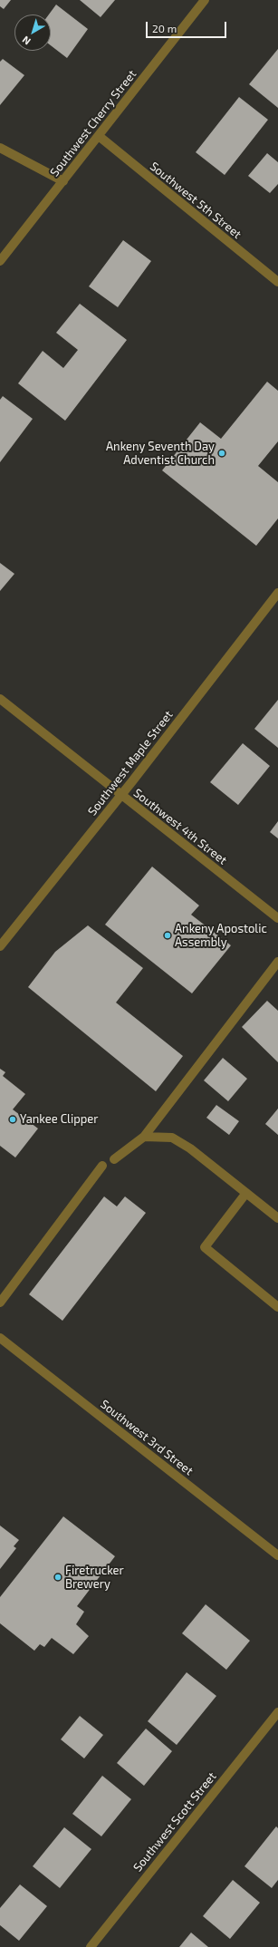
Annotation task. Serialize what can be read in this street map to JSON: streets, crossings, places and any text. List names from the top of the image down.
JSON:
{
  "streets": {
    "street": [
      "Southwest Cherry Street",
      "Southwest 5th Street",
      "Southwest Maple Street",
      "Southwest 4th Street",
      "Southwest 3rd Street",
      "Southwest Scott Street"
    ]
  },
  "crossings": [
    ["Southwest Cherry Street", "Southwest 5th Street"],
    ["Southwest Maple Street", "Southwest 4th Street"]
  ],
  "places": [
    "Ankeny Seventh Day Adventist Church",
    "Ankeny Apostolic Assembly",
    "Yankee Clipper",
    "Firetrucker Brewery"
  ],
  "scale_bar": "20 m",
  "north": "bottom left"
}
